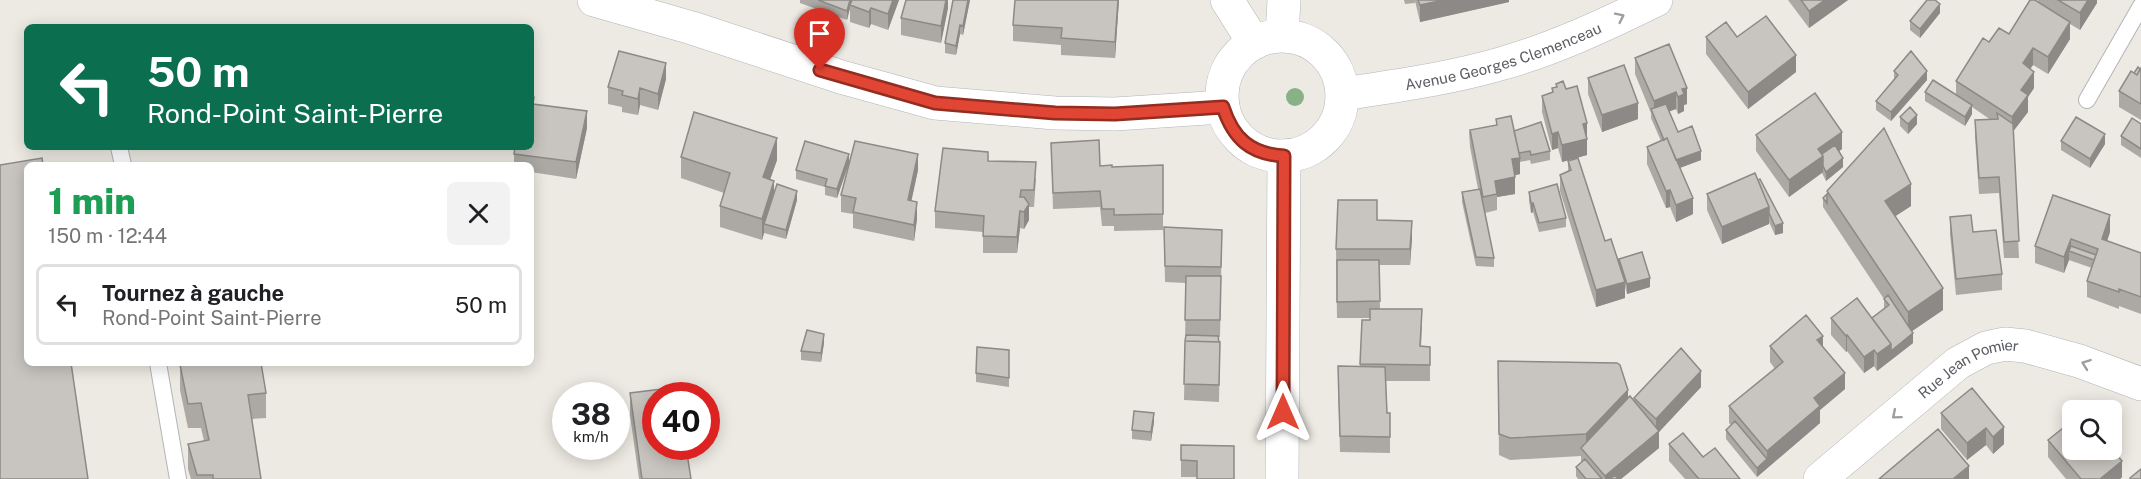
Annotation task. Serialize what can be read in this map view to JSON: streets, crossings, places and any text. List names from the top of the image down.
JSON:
{
  "streets": {
    "street": ["Avenue Georges Clemenceau", "Rue Jean Pomier"]
  },
  "one_way": ["Avenue Georges Clemenceau", "Rue Jean Pomier"],
  "page": {
    "turn": ["50 m", "Rond-Point Saint-Pierre"],
    "heading": ["1 min", "150 m · 12:44"],
    "list": [
      {
        "name": "Tournez à gauche",
        "note": "Rond-Point Saint-Pierre",
        "value": "50 m"
      }
    ],
    "speed": "38 km/h",
    "limit": "40"
  }
}
